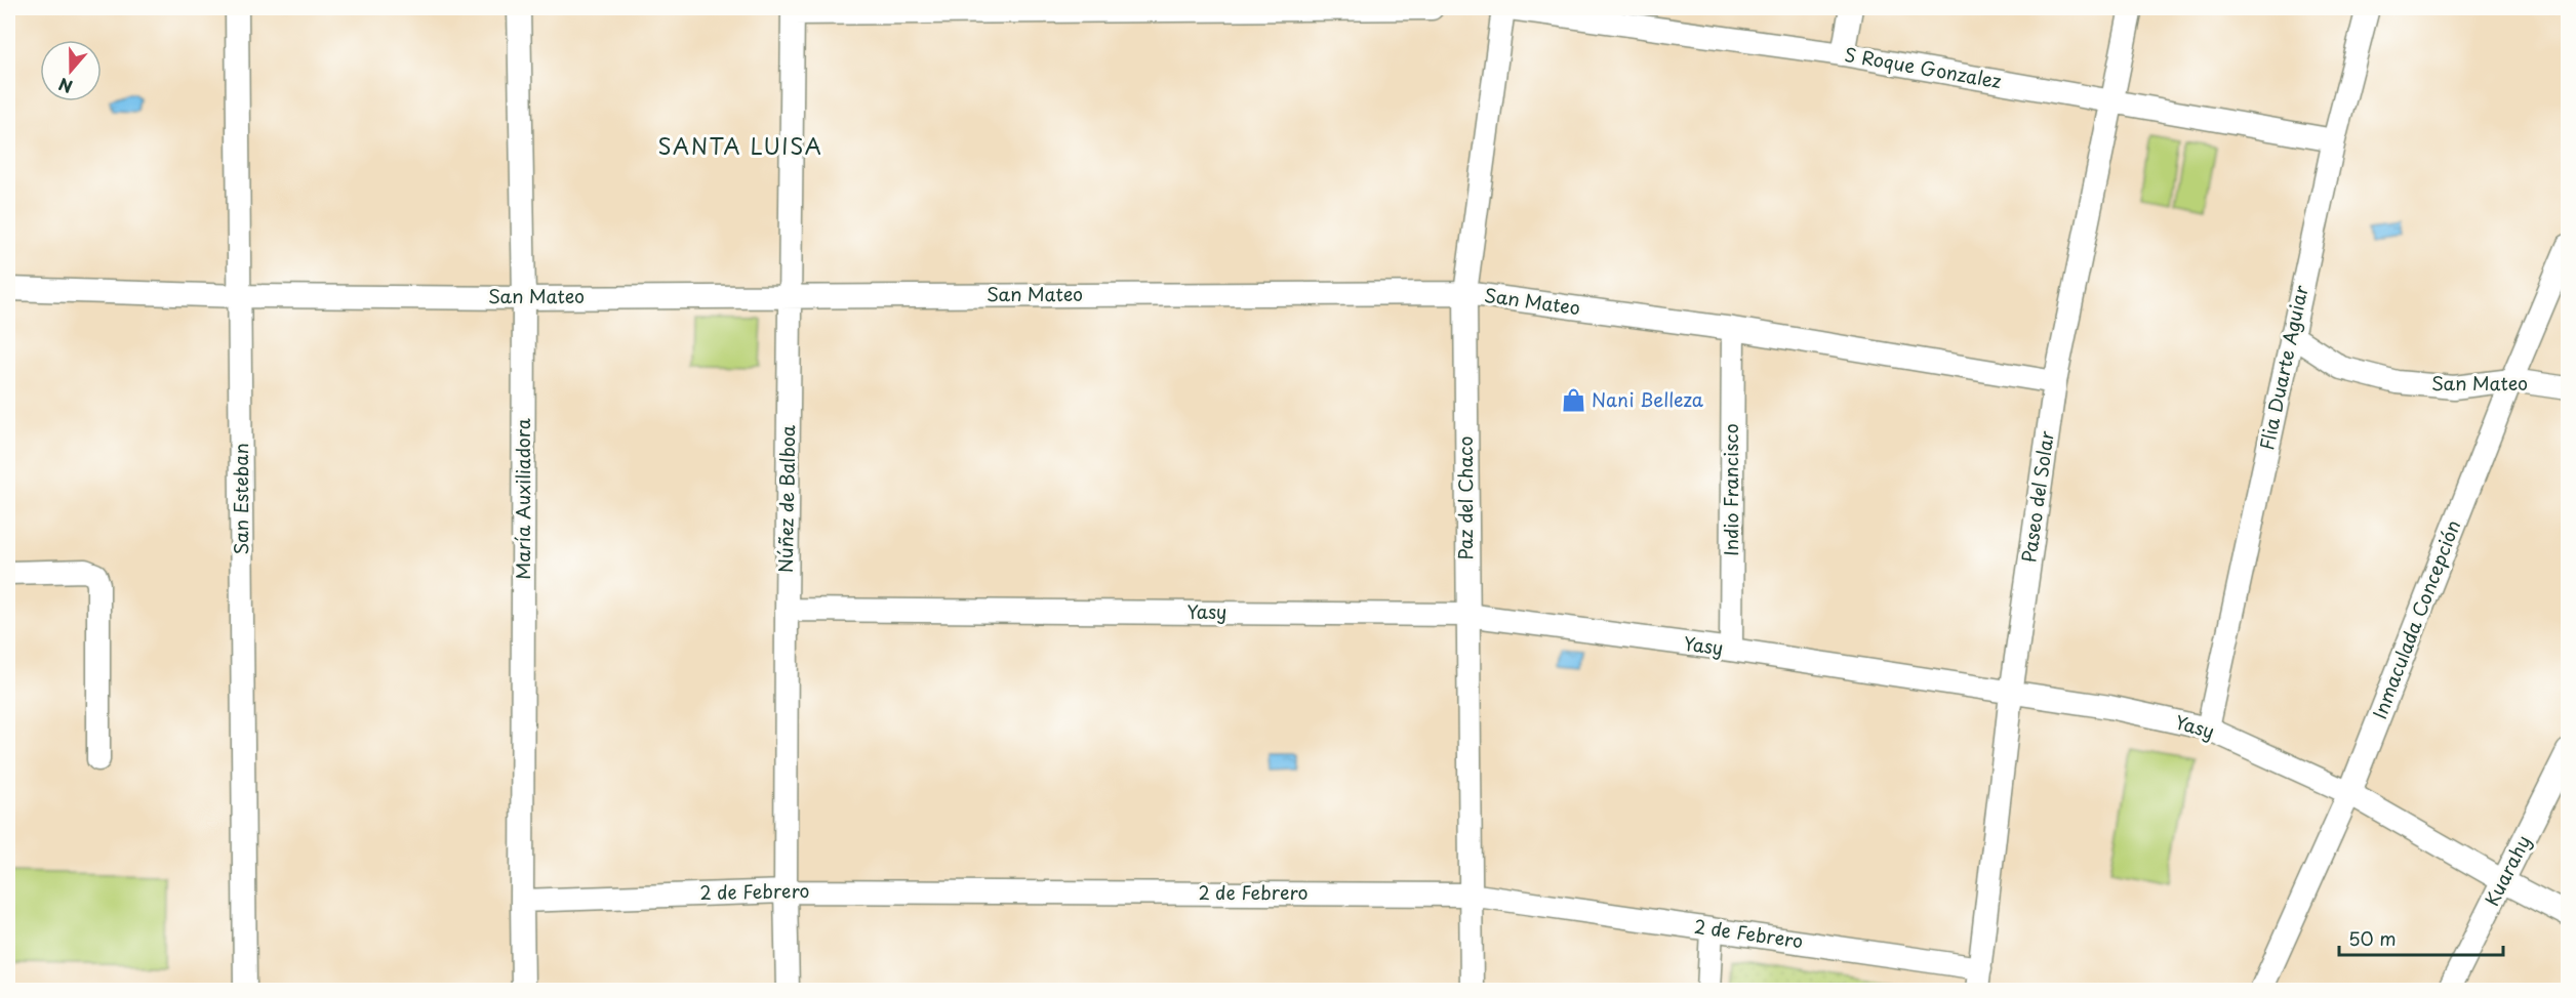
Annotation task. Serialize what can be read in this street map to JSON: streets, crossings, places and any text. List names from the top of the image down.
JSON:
{
  "streets": {
    "street": [
      "S Roque Gonzalez",
      "San Mateo",
      "Flia Duarte Aguiar",
      "Indio Francisco",
      "Paseo del Solar",
      "Paz del Chaco",
      "San Esteban",
      "María Auxiliadora",
      "Núñez de Balboa",
      "Yasy",
      "Inmaculada Concepción",
      "Kuarahy",
      "2 de Febrero"
    ]
  },
  "crossings": [
    ["S Roque Gonzalez", "Flia Duarte Aguiar"],
    ["S Roque Gonzalez", "Paseo del Solar"],
    ["San Mateo", "Flia Duarte Aguiar"],
    ["San Mateo", "Indio Francisco"],
    ["San Mateo", "Paseo del Solar"],
    ["San Mateo", "Paz del Chaco"],
    ["San Mateo", "San Esteban"],
    ["San Mateo", "María Auxiliadora"],
    ["San Mateo", "Núñez de Balboa"],
    ["San Mateo", "Inmaculada Concepción"],
    ["Flia Duarte Aguiar", "Yasy"],
    ["Indio Francisco", "Yasy"],
    ["Paseo del Solar", "Yasy"],
    ["Paseo del Solar", "2 de Febrero"],
    ["Paz del Chaco", "Yasy"],
    ["Paz del Chaco", "2 de Febrero"],
    ["María Auxiliadora", "2 de Febrero"],
    ["Núñez de Balboa", "Yasy"],
    ["Núñez de Balboa", "2 de Febrero"],
    ["Yasy", "Inmaculada Concepción"],
    ["Yasy", "Kuarahy"]
  ],
  "districts": ["SANTA LUISA"],
  "places": {
    "shop": ["Nani Belleza"]
  },
  "scale_bar": "50 m",
  "north": "bottom"
}
